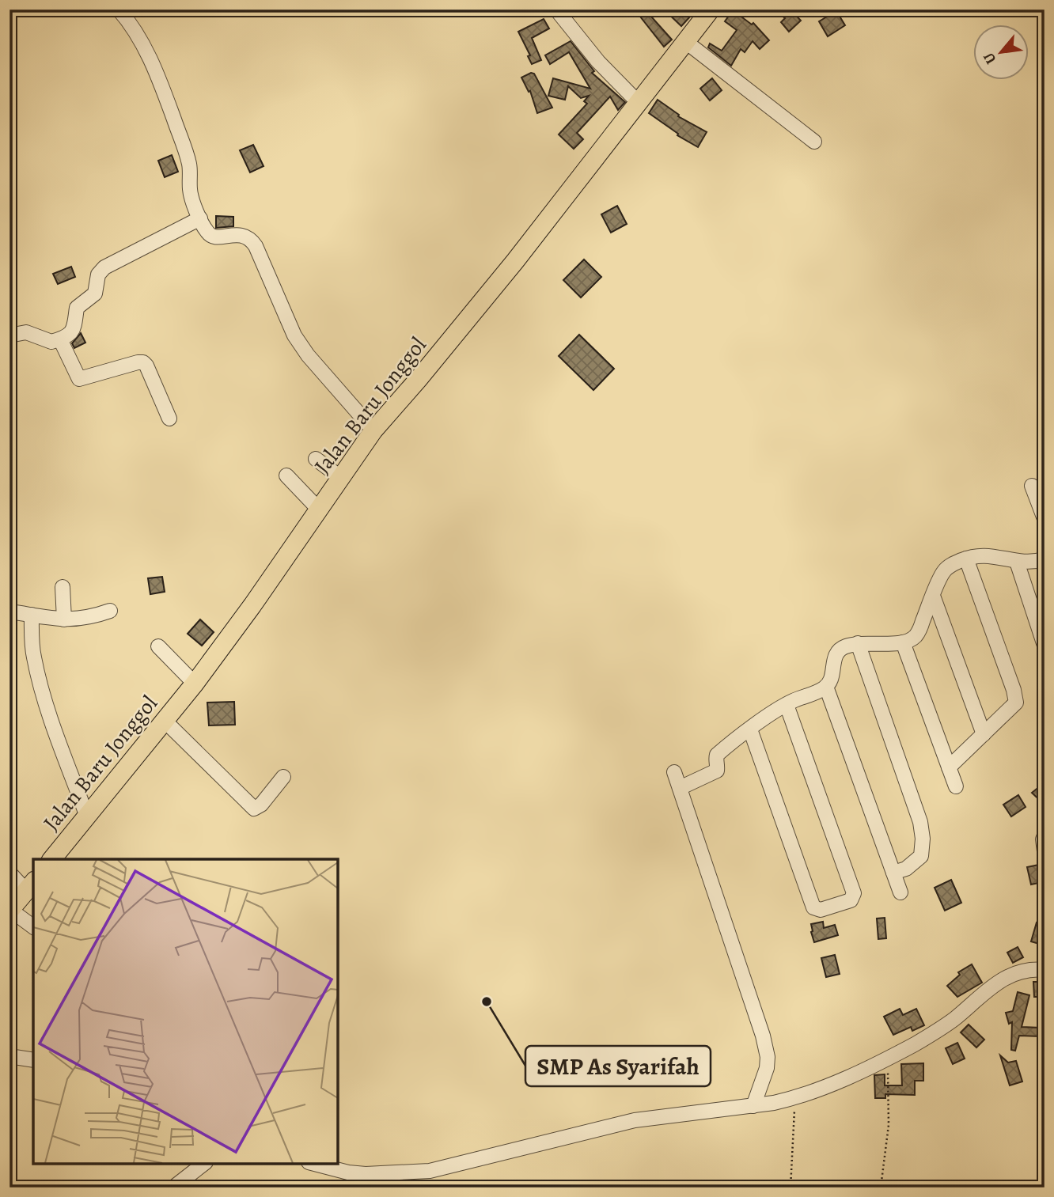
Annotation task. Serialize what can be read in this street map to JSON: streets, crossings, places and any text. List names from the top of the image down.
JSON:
{
  "streets": {
    "main road": ["Jalan Baru Jonggol"]
  },
  "places": ["SMP As Syarifah"],
  "north": "bottom left"
}
